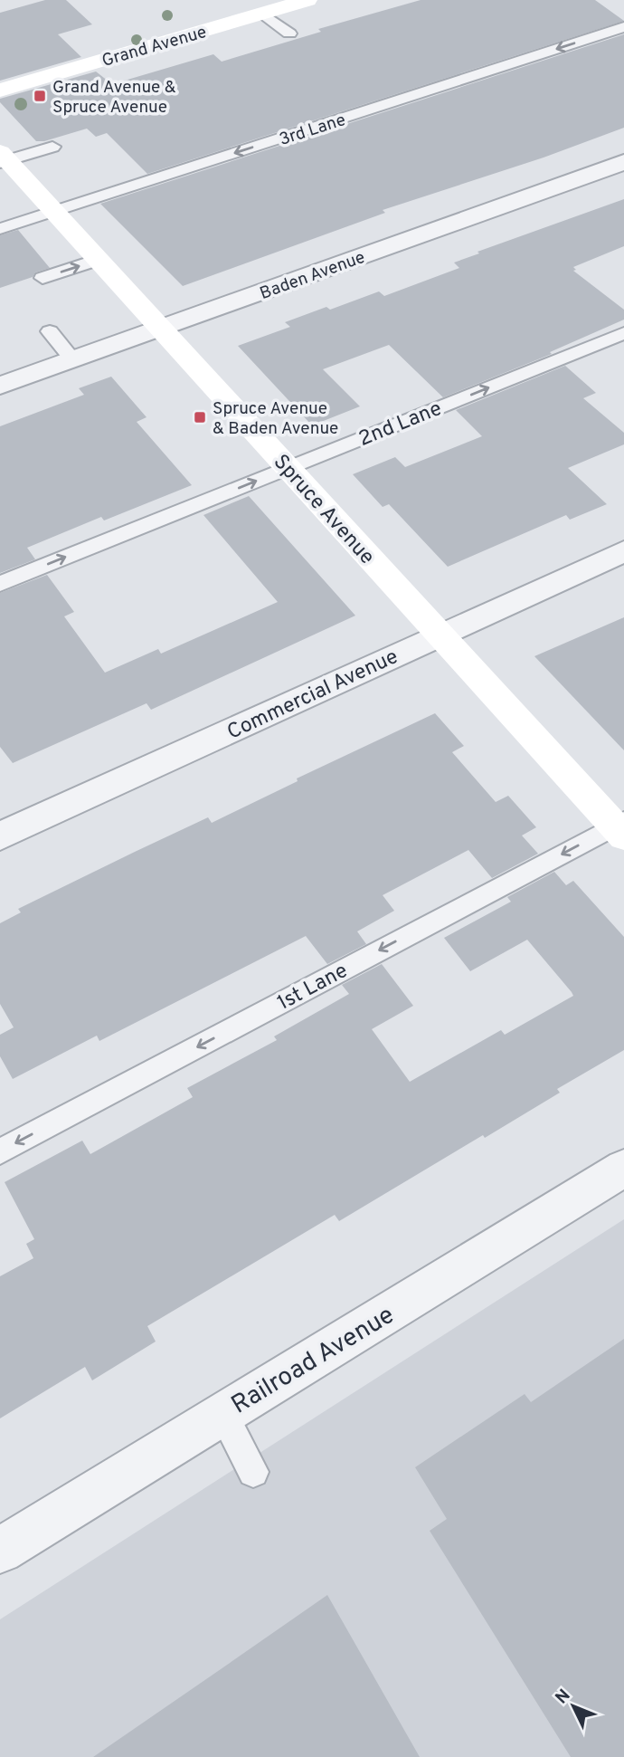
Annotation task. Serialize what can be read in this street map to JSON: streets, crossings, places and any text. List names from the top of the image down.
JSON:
{
  "streets": {
    "main road": ["Grand Avenue", "Spruce Avenue"],
    "street": ["Baden Avenue", "Commercial Avenue", "Railroad Avenue"],
    "lane": ["3rd Lane", "2nd Lane", "1st Lane"]
  },
  "crossings": [
    ["3rd Lane", "Spruce Avenue"],
    ["Baden Avenue", "Spruce Avenue"],
    ["2nd Lane", "Spruce Avenue"],
    ["Spruce Avenue", "Commercial Avenue"],
    ["Spruce Avenue", "1st Lane"]
  ],
  "one_way": ["3rd Lane", "2nd Lane", "1st Lane"],
  "places": {
    "transit": ["Grand Avenue & Spruce Avenue", "Spruce Avenue & Baden Avenue"]
  },
  "north": "top left"
}
